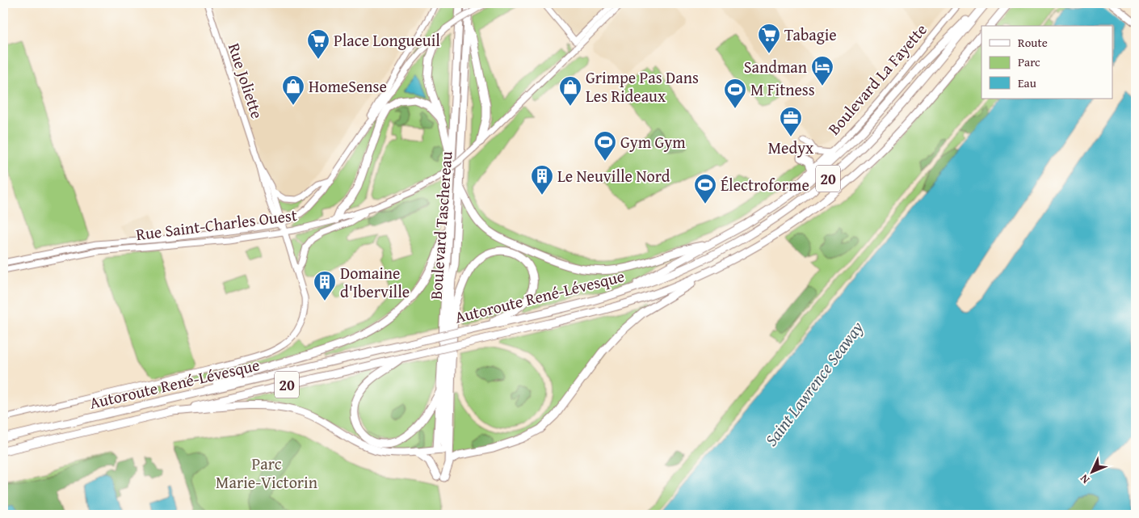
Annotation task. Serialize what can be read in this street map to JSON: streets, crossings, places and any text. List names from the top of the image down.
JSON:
{
  "streets": {
    "highway": ["20", "Boulevard Taschereau", "Autoroute René-Lévesque"],
    "street": ["Boulevard La Fayette", "Rue Joliette", "Rue Saint-Charles Ouest"]
  },
  "crossings": [
    ["Rue Joliette", "Rue Saint-Charles Ouest"]
  ],
  "water": ["Saint Lawrence Seaway"],
  "parks": ["Parc Marie-Victorin"],
  "places": {
    "supermarket": ["Tabagie", "Place Longueuil"],
    "hotel": ["Sandman"],
    "shop": ["HomeSense", "Grimpe Pas Dans Les Rideaux"],
    "sports": ["M Fitness", "Gym Gym", "Électroforme"],
    "office": ["Medyx"],
    "building": ["Le Neuville Nord", "Domaine d'Iberville"]
  },
  "legend": ["Route", "Parc", "Eau"],
  "north": "bottom left"
}
